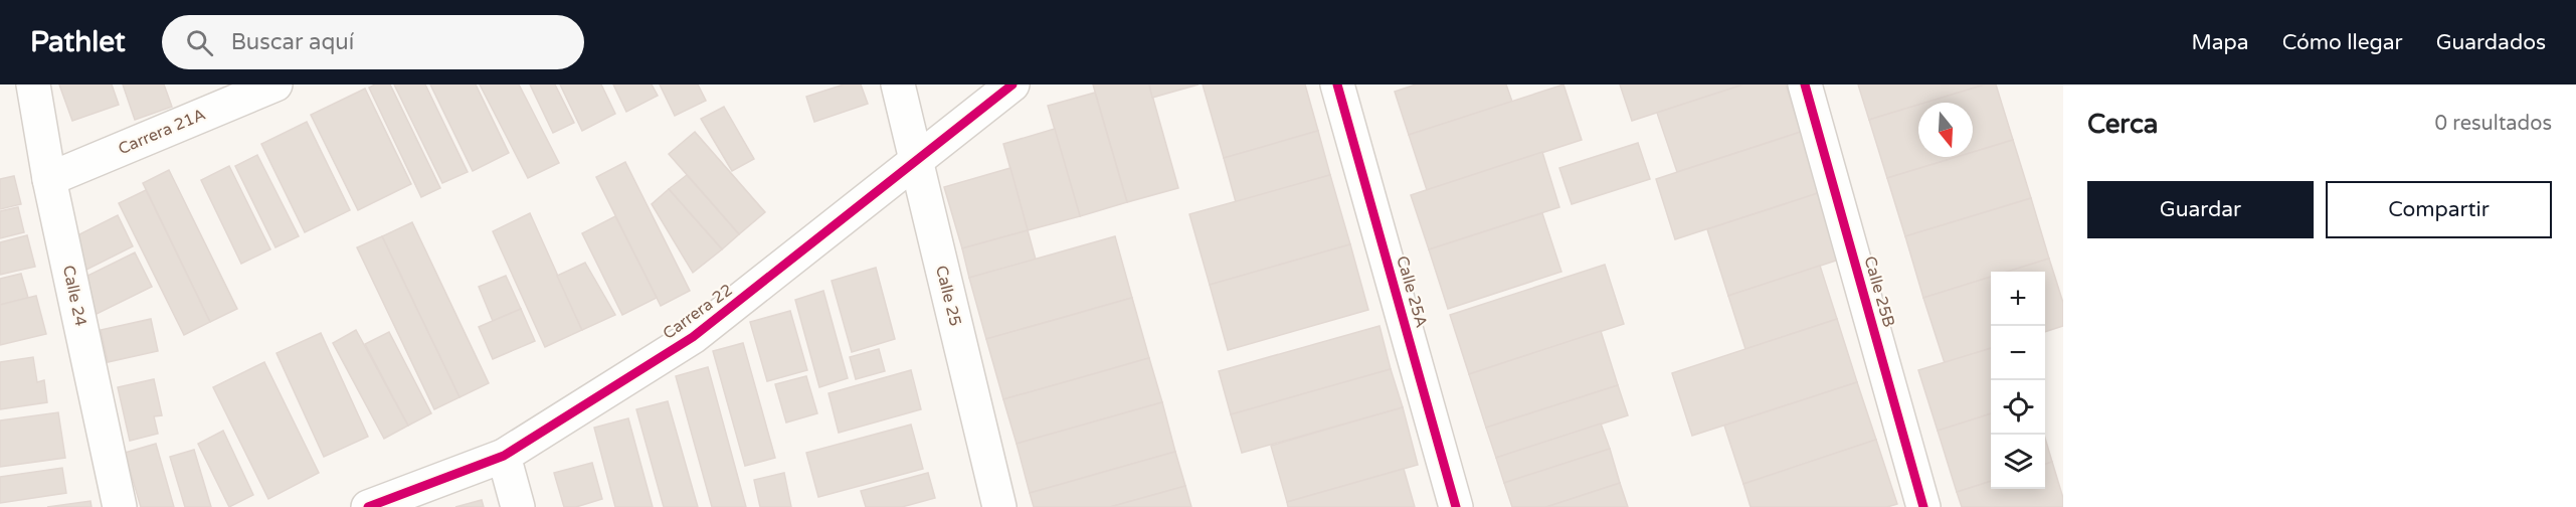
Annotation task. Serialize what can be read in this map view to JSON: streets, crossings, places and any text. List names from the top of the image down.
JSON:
{
  "streets": {
    "street": [
      "Carrera 21A",
      "Calle 25A",
      "Calle 25B",
      "Calle 24",
      "Calle 25",
      "Carrera 22"
    ]
  },
  "crossings": [
    ["Carrera 21A", "Calle 24"],
    ["Calle 25", "Carrera 22"]
  ],
  "north": "bottom",
  "page": {
    "header": "Pathlet",
    "search": "Buscar aquí",
    "nav": ["Mapa", "Cómo llegar", "Guardados"],
    "heading": ["Cerca", "0 resultados"],
    "buttons": ["Guardar", "Compartir"],
    "map_buttons": ["+", "−"]
  }
}
